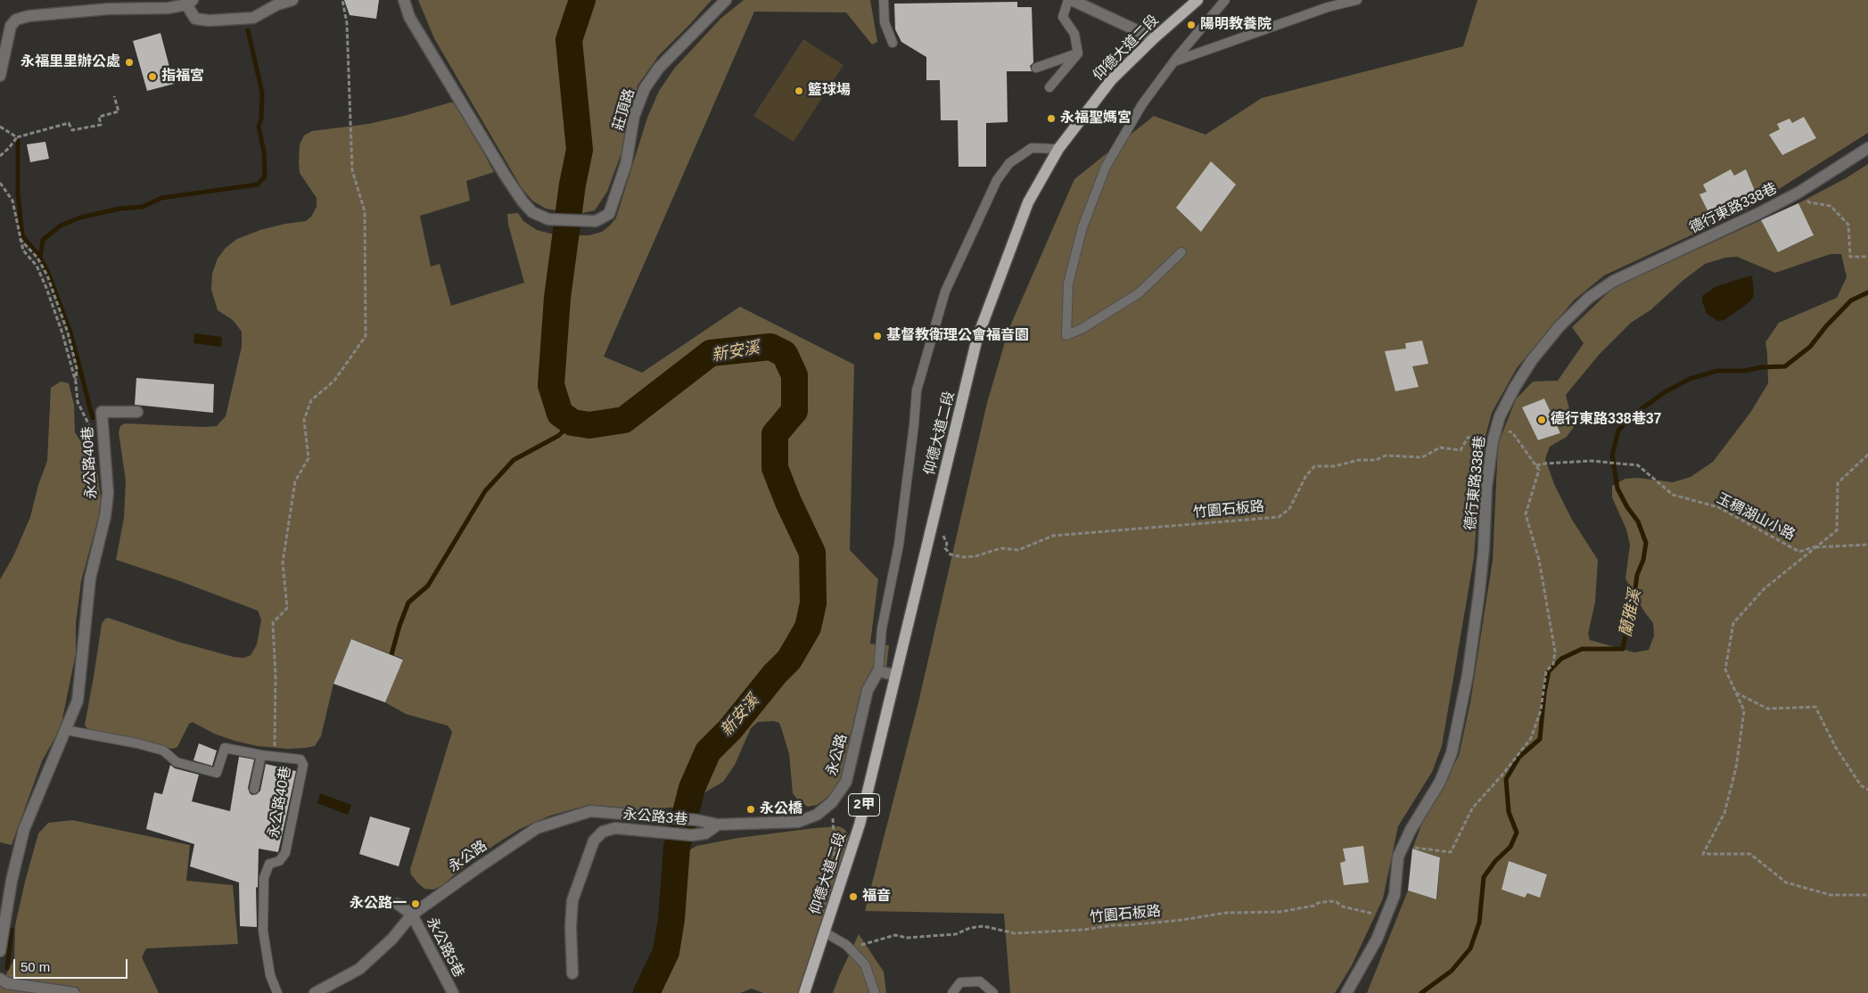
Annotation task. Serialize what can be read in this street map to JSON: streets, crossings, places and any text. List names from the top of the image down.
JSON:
{
  "streets": {
    "main road": ["仰德大道二段", "2甲"],
    "street": [
      "莊頂路",
      "德行東路338巷",
      "永公路40巷",
      "永公路",
      "永公路3巷",
      "永公路5巷"
    ],
    "path": ["竹園石板路", "玉稠湖山小路"]
  },
  "crossings": [
    ["仰德大道二段", "2甲"],
    ["德行東路338巷", "竹園石板路"],
    ["永公路", "永公路3巷"],
    ["永公路", "永公路5巷"]
  ],
  "water": ["新安溪", "蘭雅溪"],
  "places": [
    "陽明教養院",
    "永福里里辦公處",
    "指福宮",
    "籃球場",
    "永福聖媽宮",
    "基督教衛理公會福音園",
    "德行東路338巷37",
    "永公橋",
    "福音",
    "永公路一"
  ],
  "scale_bar": "50 m"
}
